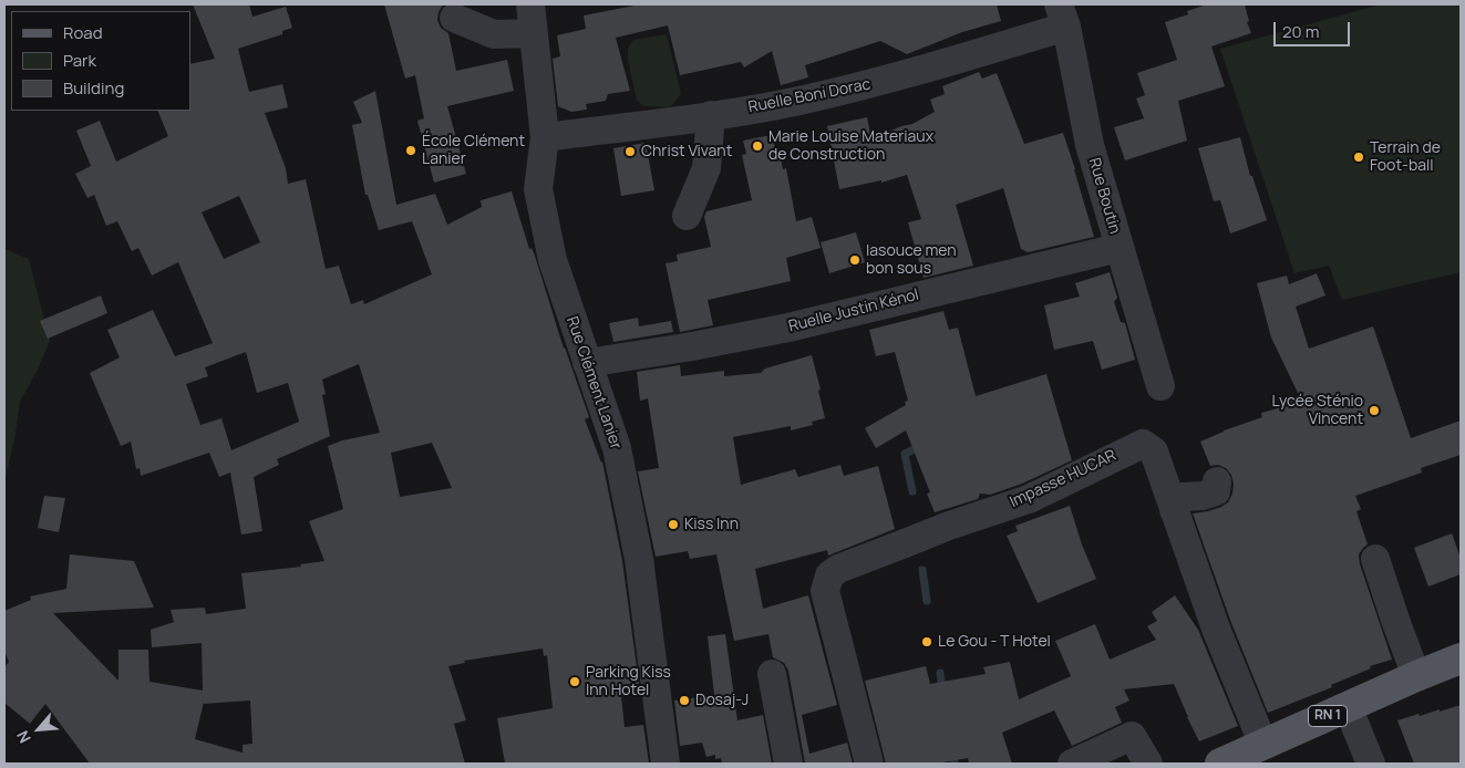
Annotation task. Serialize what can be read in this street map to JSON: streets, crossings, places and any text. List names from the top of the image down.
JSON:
{
  "streets": {
    "main road": ["RN 1"],
    "street": [
      "Ruelle Boni Dorac",
      "Rue Boutin",
      "Ruelle Justin Kénol",
      "Rue Clément Lanier",
      "Impasse HUCAR"
    ]
  },
  "crossings": [
    ["Ruelle Boni Dorac", "Rue Boutin"],
    ["Ruelle Boni Dorac", "Rue Clément Lanier"],
    ["Rue Boutin", "Ruelle Justin Kénol"],
    ["Ruelle Justin Kénol", "Rue Clément Lanier"],
    ["Impasse HUCAR", "RN 1"]
  ],
  "places": [
    "Marie Louise Materiaux de Construction",
    "École Clément Lanier",
    "Christ Vivant",
    "Terrain de Foot-ball",
    "lasouce men bon sous",
    "Lycée Sténio Vincent",
    "Kiss Inn",
    "Le Gou - T Hotel",
    "Parking Kiss Inn Hotel",
    "Dosaj-J"
  ],
  "legend": ["Road", "Park", "Building"],
  "scale_bar": "20 m",
  "north": "bottom left"
}
